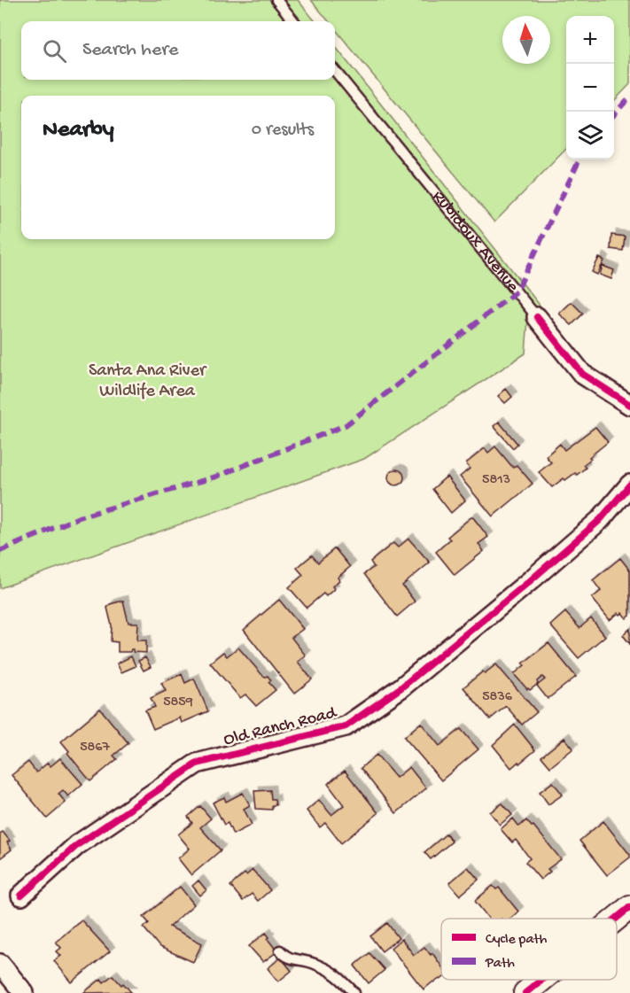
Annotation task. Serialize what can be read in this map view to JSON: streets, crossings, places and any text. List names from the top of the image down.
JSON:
{
  "streets": {
    "street": ["Rubidoux Avenue", "Old Ranch Road"]
  },
  "parks": ["Santa Ana River Wildlife Area"],
  "house_numbers": [
    "5813",
    "5836",
    "5859",
    "5867"
  ],
  "legend": ["Cycle path", "Path"],
  "north": "top",
  "page": {
    "map_buttons": ["+", "−"],
    "search": "Search here",
    "heading": ["Nearby", "0 results"]
  }
}
